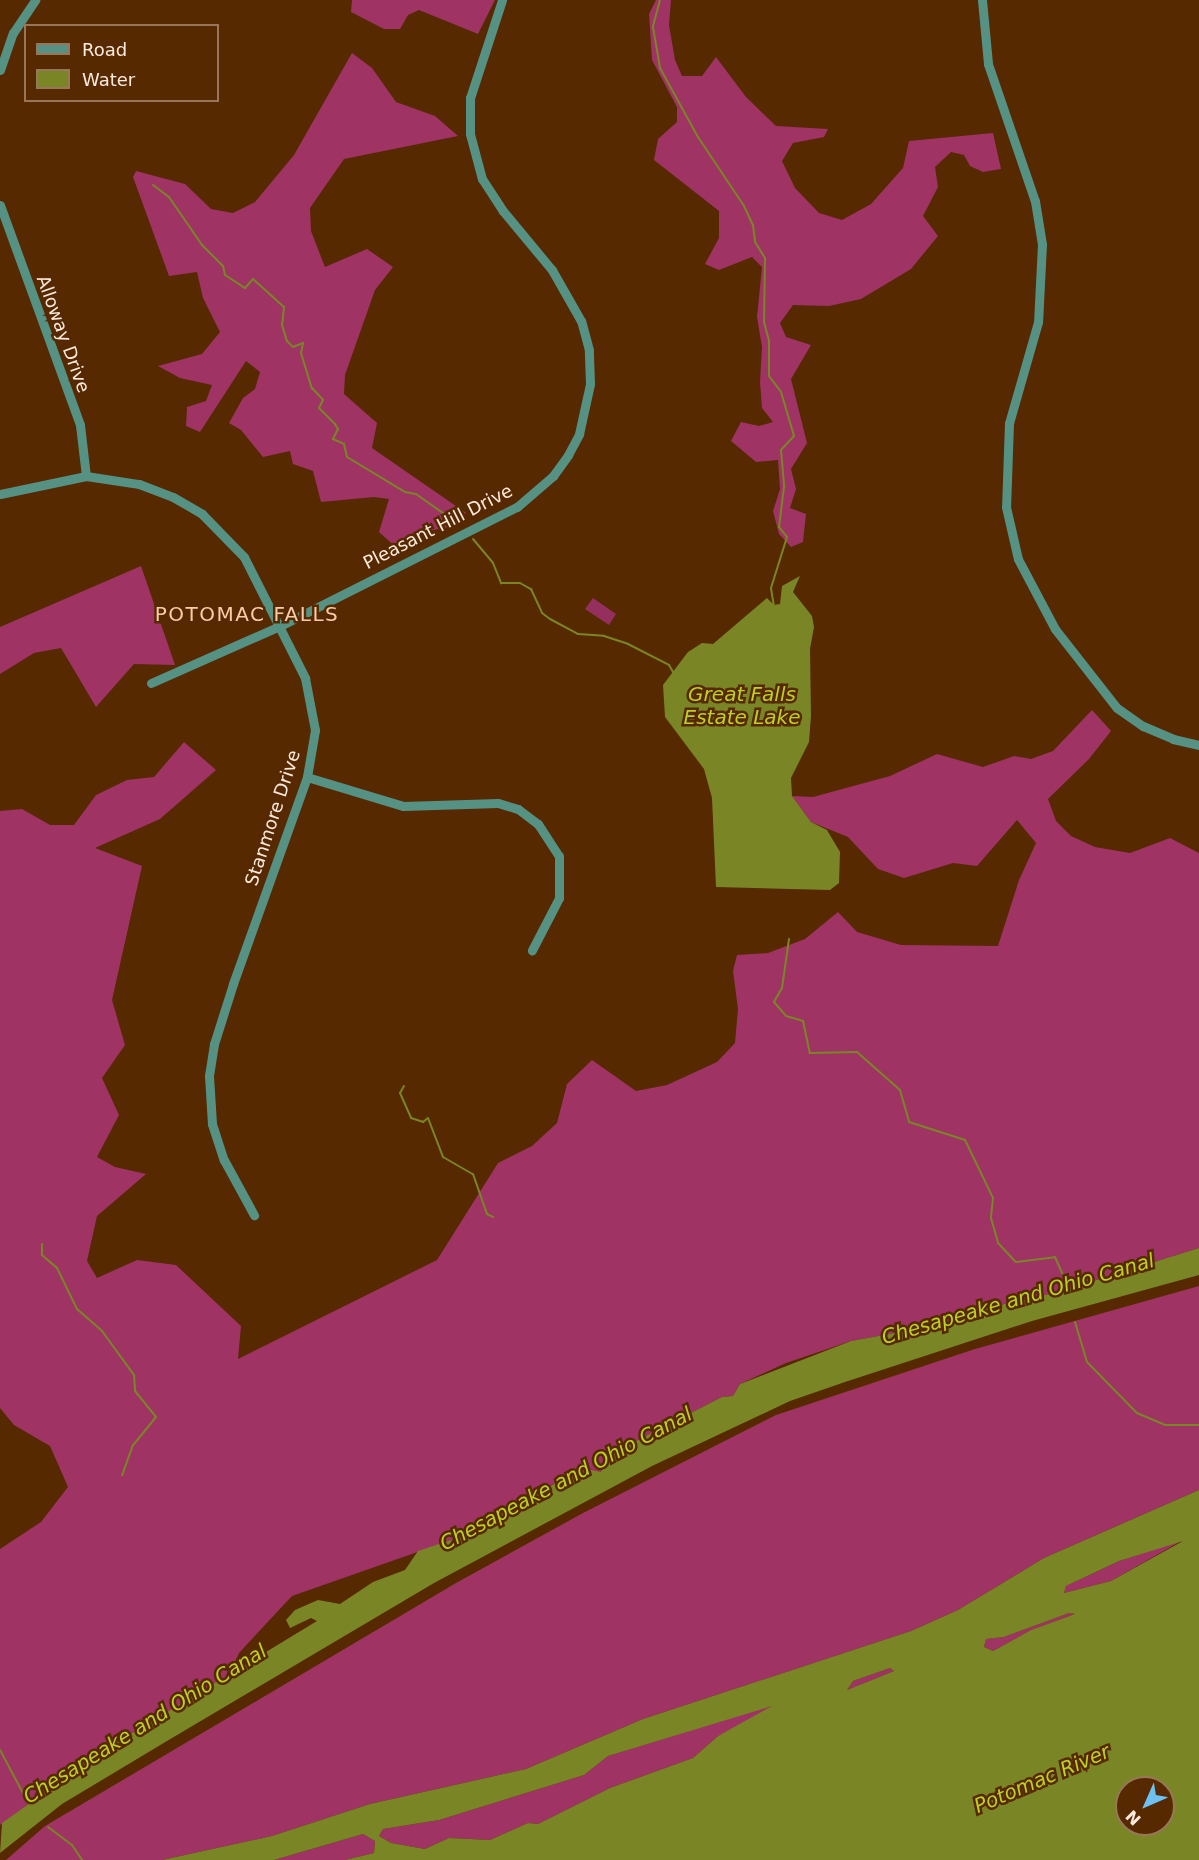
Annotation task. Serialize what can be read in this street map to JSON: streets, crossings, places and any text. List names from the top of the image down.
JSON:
{
  "streets": {
    "street": ["Alloway Drive", "Pleasant Hill Drive", "Stanmore Drive"]
  },
  "crossings": [
    ["Alloway Drive", "Stanmore Drive"],
    ["Pleasant Hill Drive", "Stanmore Drive"]
  ],
  "districts": ["POTOMAC FALLS"],
  "water": ["Great Falls Estate Lake", "Chesapeake and Ohio Canal", "Potomac River"],
  "legend": ["Road", "Water"],
  "north": "bottom left"
}
